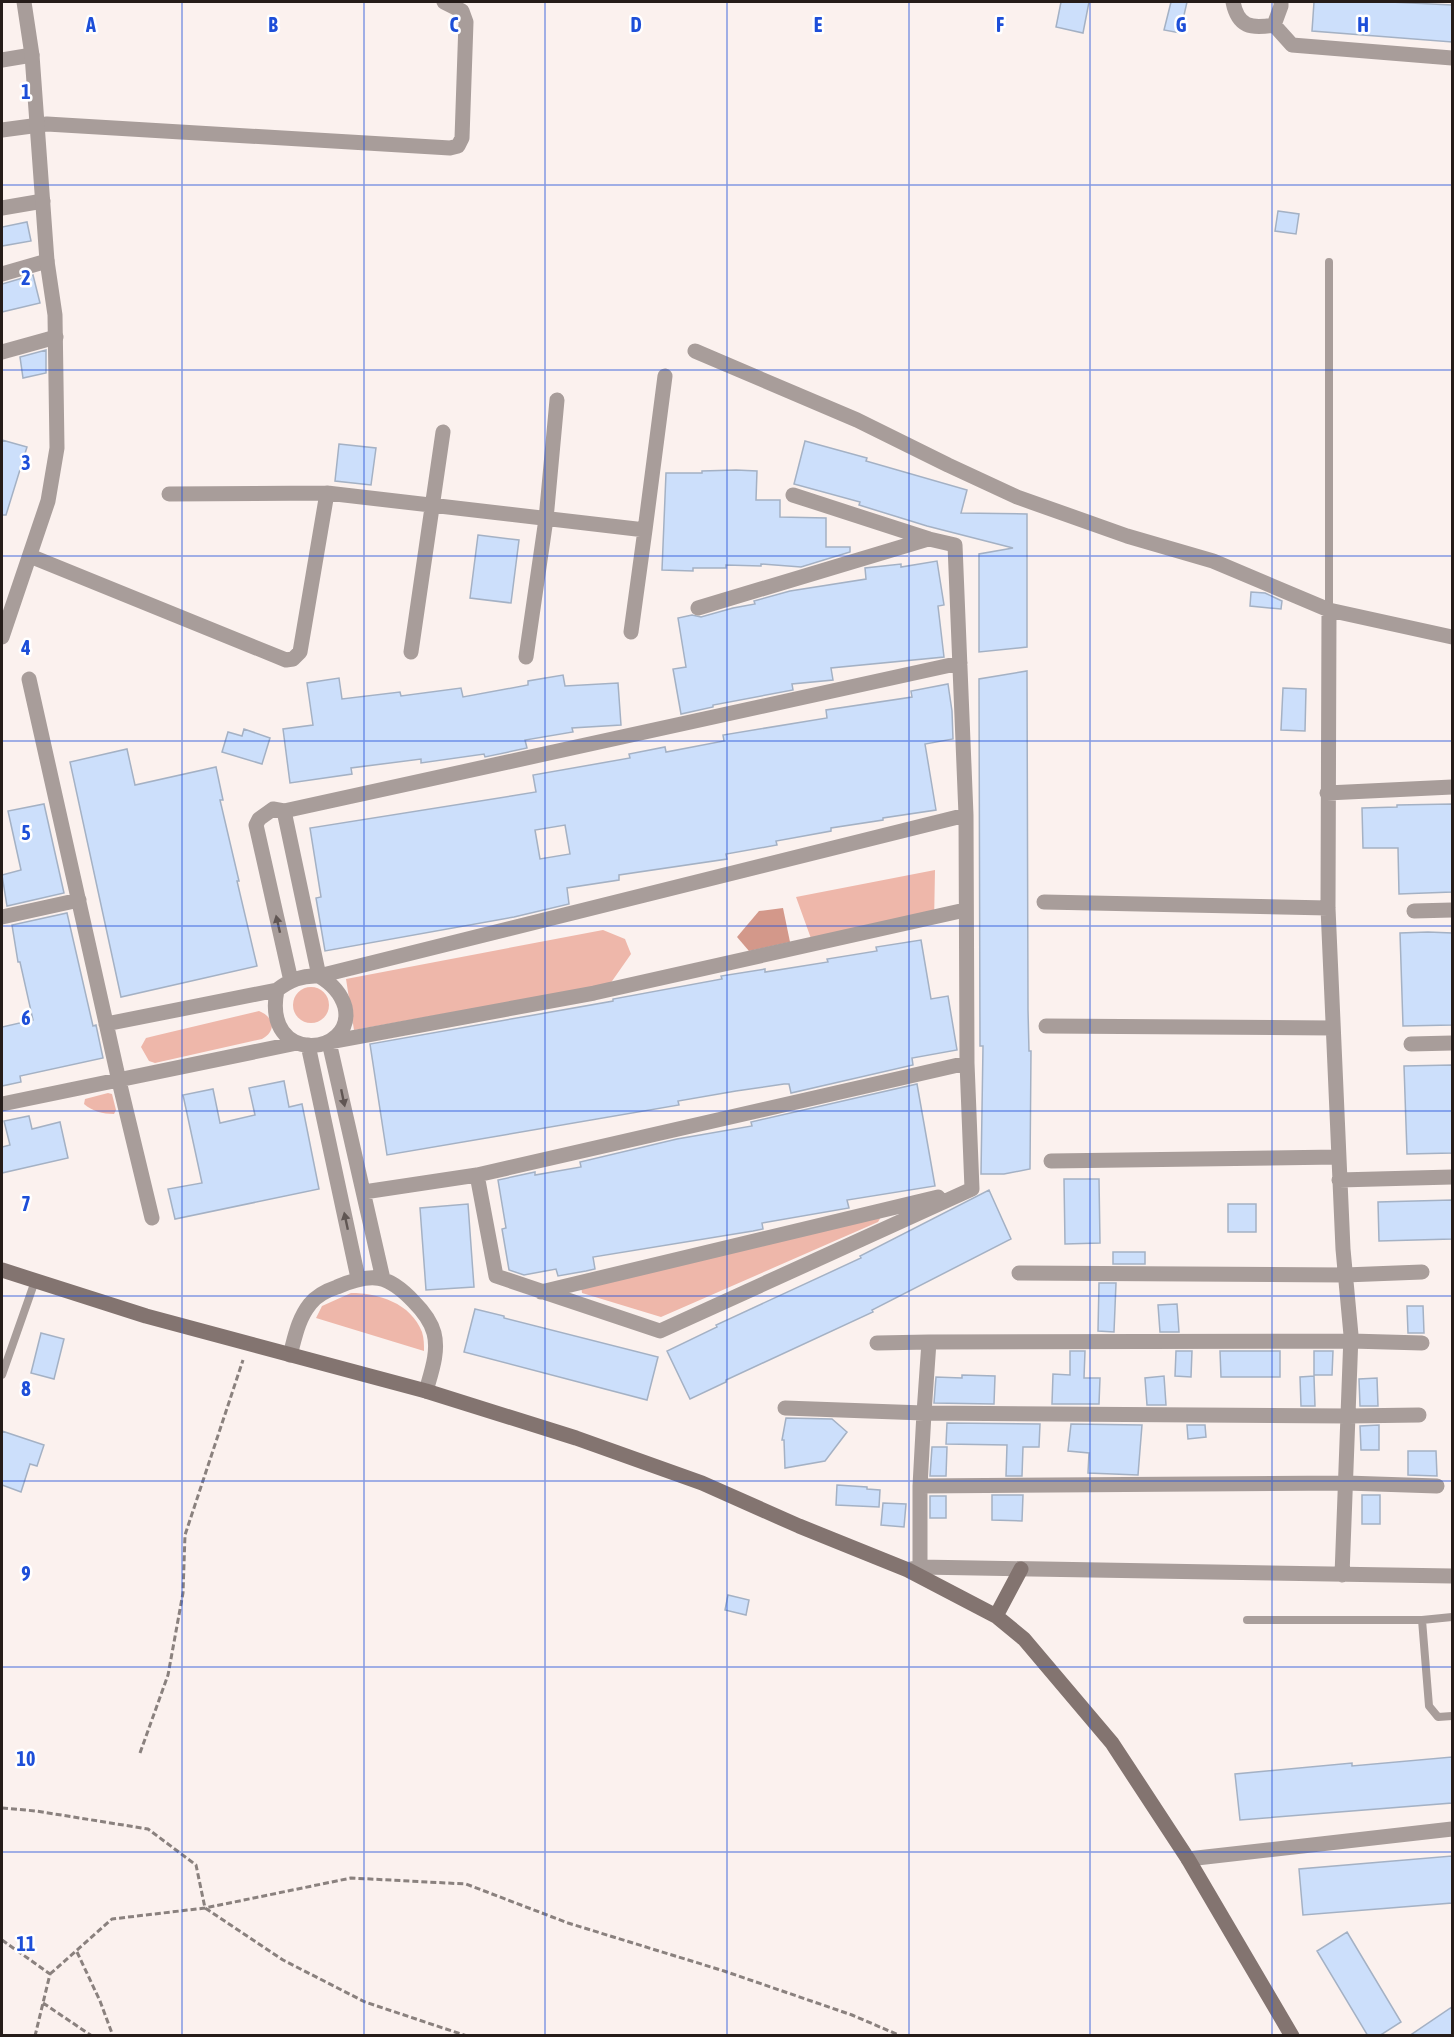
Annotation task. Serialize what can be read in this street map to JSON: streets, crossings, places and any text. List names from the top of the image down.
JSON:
{
  "grid": {
    "columns": [
      "A",
      "B",
      "C",
      "D",
      "E",
      "F",
      "G",
      "H"
    ],
    "rows": [
      "1",
      "2",
      "3",
      "4",
      "5",
      "6",
      "7",
      "8",
      "9",
      "10",
      "11"
    ]
  }
}
